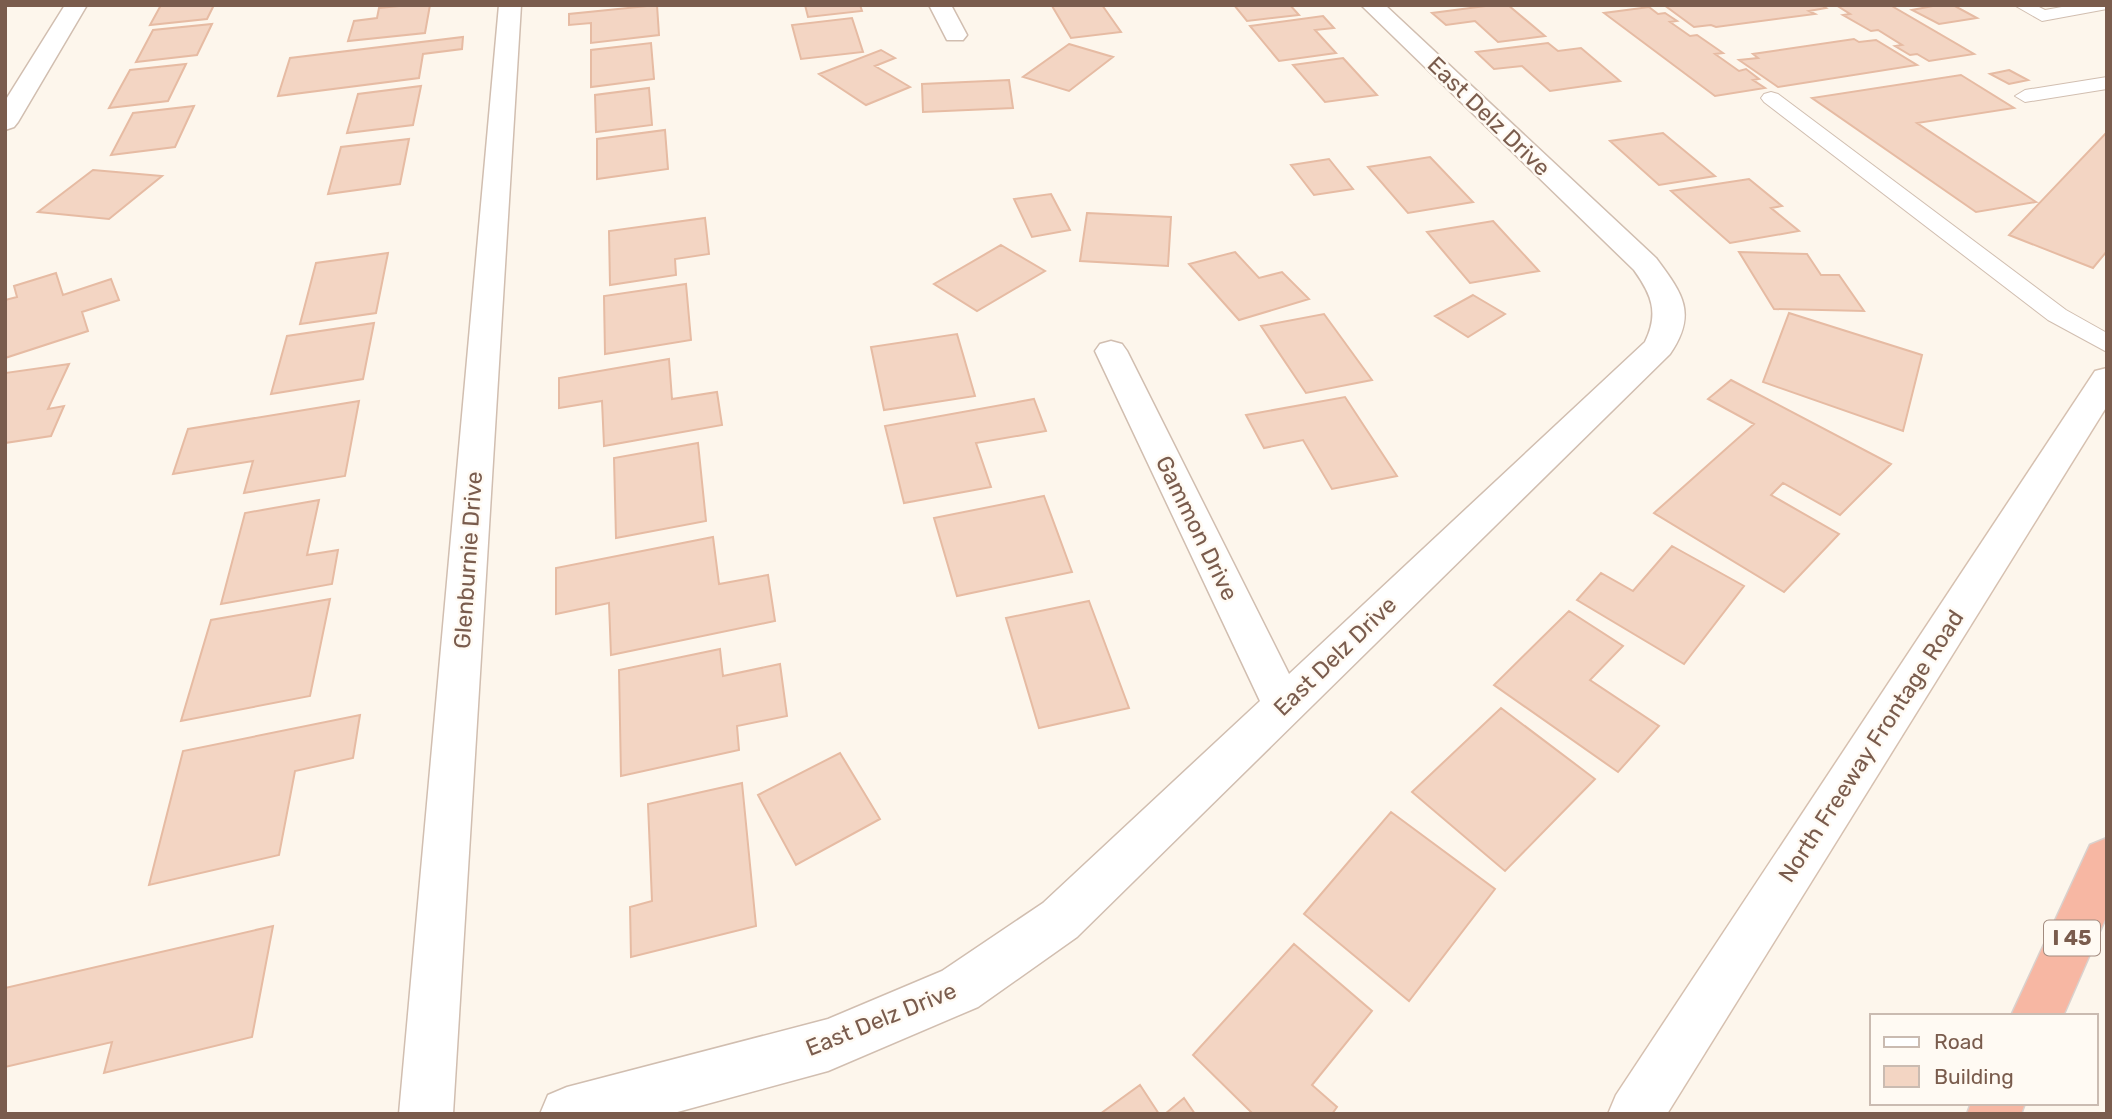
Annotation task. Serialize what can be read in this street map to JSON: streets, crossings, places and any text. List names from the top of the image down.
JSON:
{
  "streets": {
    "highway": ["I 45"],
    "street": [
      "East Delz Drive",
      "Gammon Drive",
      "Glenburnie Drive",
      "North Freeway Frontage Road"
    ]
  },
  "crossings": [
    ["East Delz Drive", "Gammon Drive"]
  ],
  "legend": ["Road", "Building"]
}
